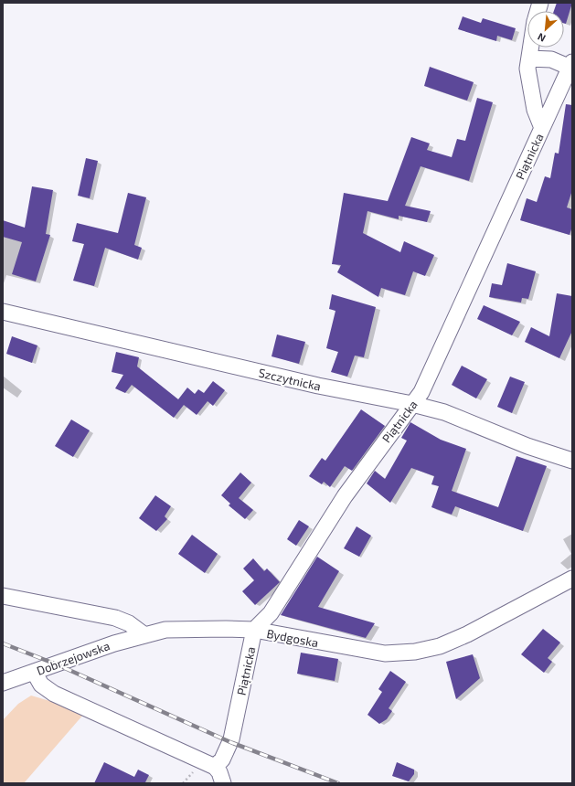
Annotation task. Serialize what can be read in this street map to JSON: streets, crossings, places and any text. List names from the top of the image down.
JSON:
{
  "streets": {
    "street": [
      "Piątnicka",
      "Szczytnicka",
      "Bydgoska",
      "Dobrzejowska"
    ]
  },
  "crossings": [
    ["Piątnicka", "Szczytnicka"],
    ["Piątnicka", "Bydgoska"],
    ["Bydgoska", "Dobrzejowska"]
  ],
  "north": "bottom left"
}
